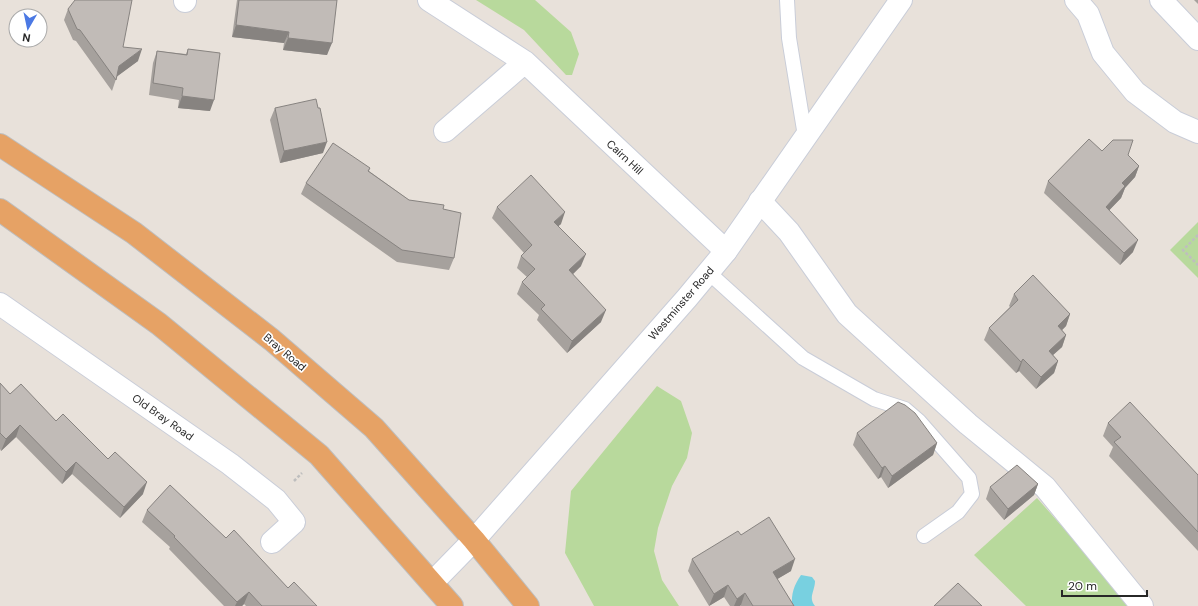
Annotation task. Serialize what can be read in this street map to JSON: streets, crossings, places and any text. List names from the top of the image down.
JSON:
{
  "streets": {
    "highway": ["Bray Road"],
    "street": ["Cairn Hill", "Westminster Road", "Old Bray Road"]
  },
  "crossings": [
    ["Cairn Hill", "Westminster Road"],
    ["Westminster Road", "Bray Road"]
  ],
  "scale_bar": "20 m",
  "north": "bottom"
}
